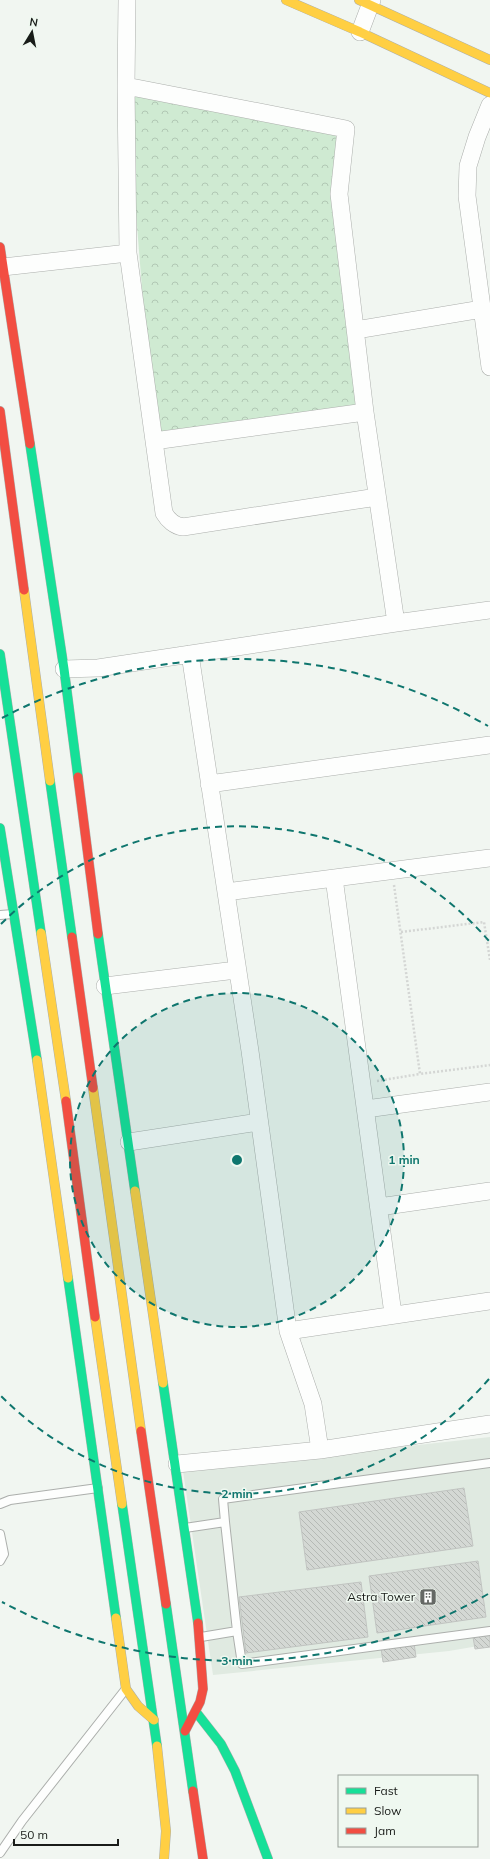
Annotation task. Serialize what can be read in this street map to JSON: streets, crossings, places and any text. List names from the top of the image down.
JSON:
{
  "places": {
    "building": ["Astra Tower"]
  },
  "legend": ["Fast", "Slow", "Jam"],
  "scale_bar": "50 m",
  "north": "top",
  "rings": ["1 min", "2 min", "3 min"]
}
